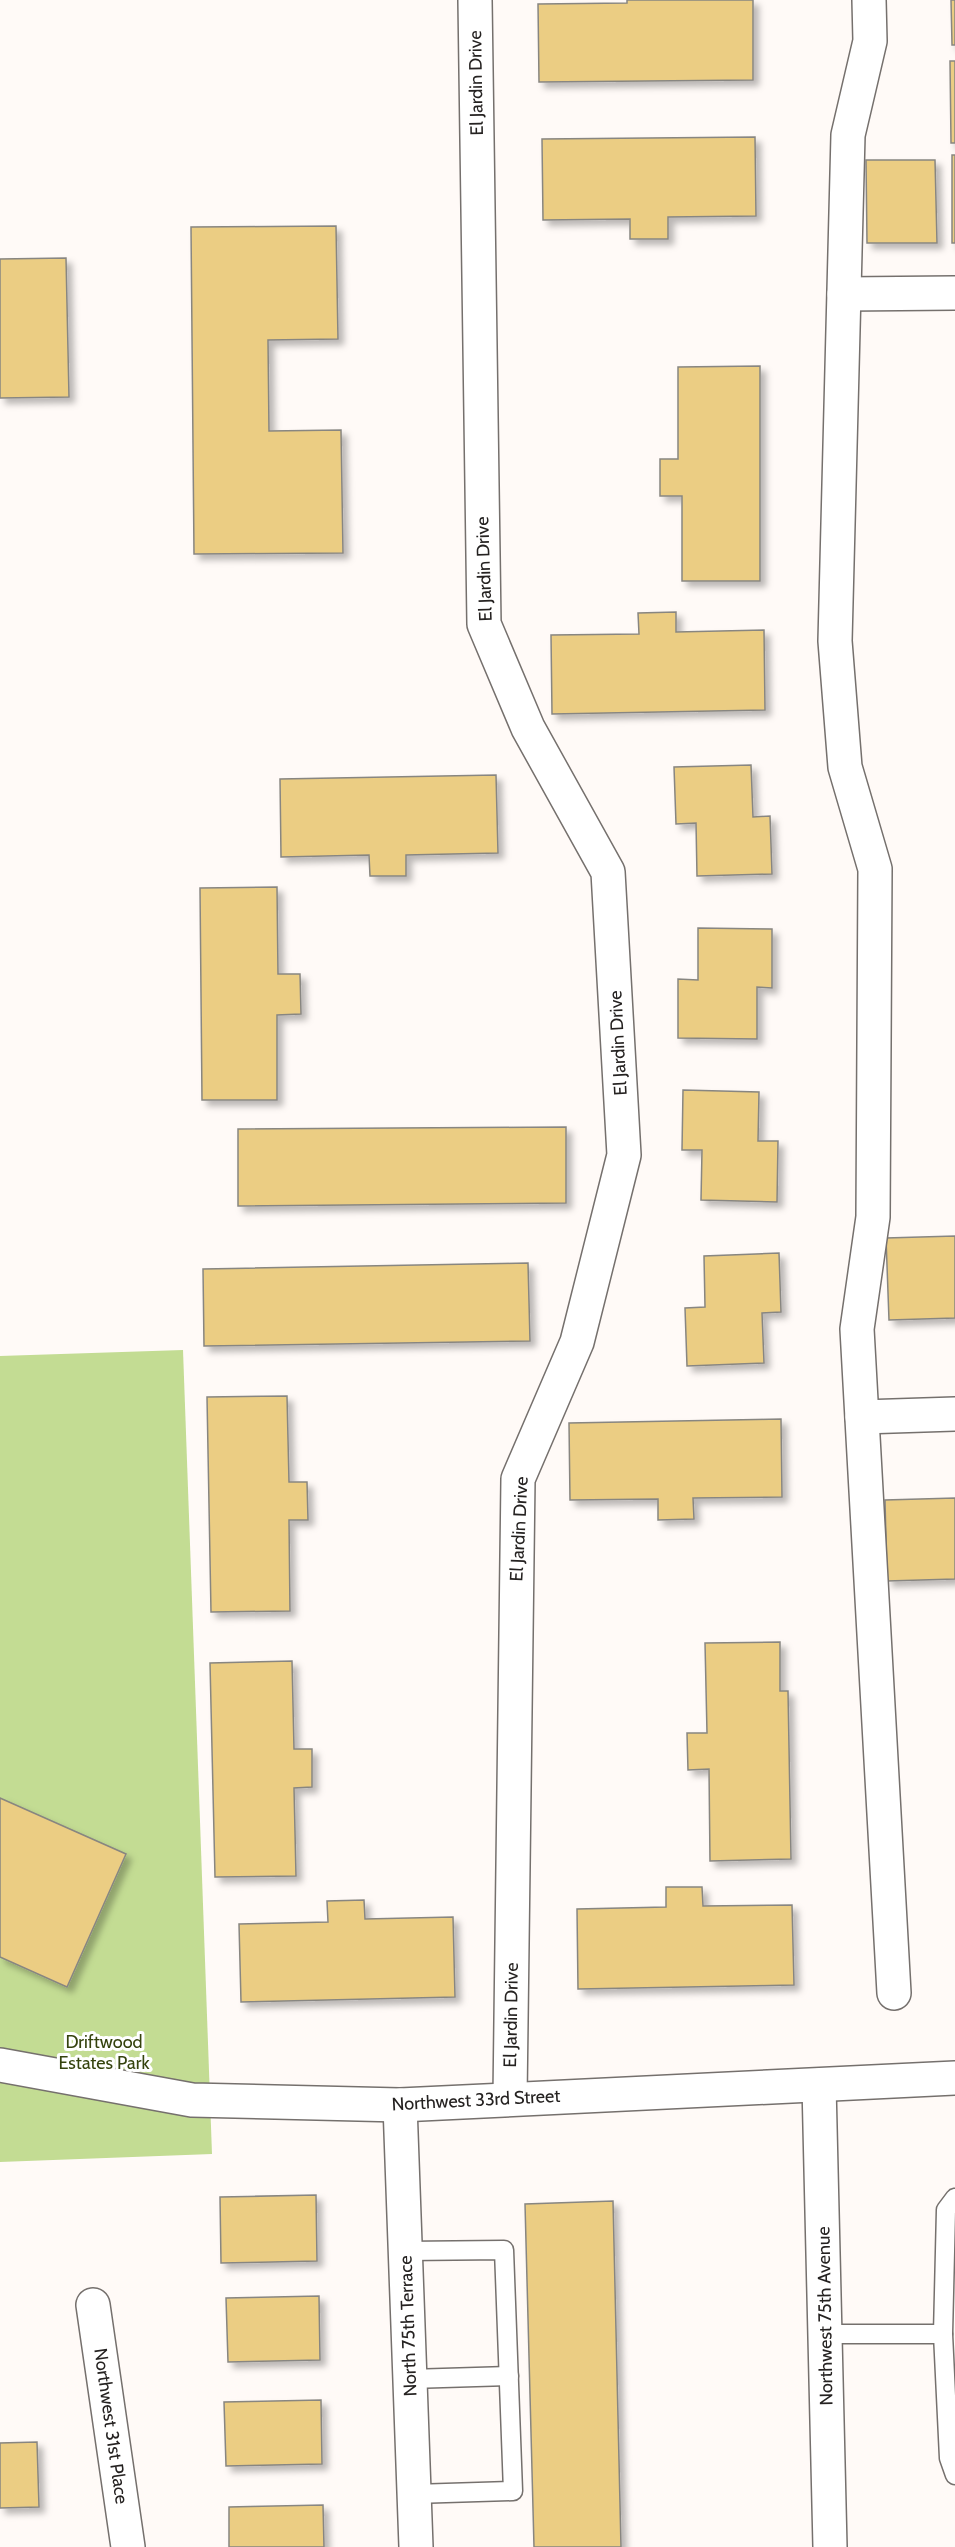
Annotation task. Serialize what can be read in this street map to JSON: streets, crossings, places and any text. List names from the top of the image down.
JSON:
{
  "streets": {
    "street": [
      "El Jardin Drive",
      "Northwest 33rd Street",
      "Northwest 75th Avenue",
      "North 75th Terrace",
      "Northwest 31st Place"
    ]
  },
  "crossings": [
    ["El Jardin Drive", "Northwest 33rd Street"],
    ["Northwest 33rd Street", "Northwest 75th Avenue"],
    ["Northwest 33rd Street", "North 75th Terrace"]
  ],
  "parks": ["Driftwood Estates Park"]
}
